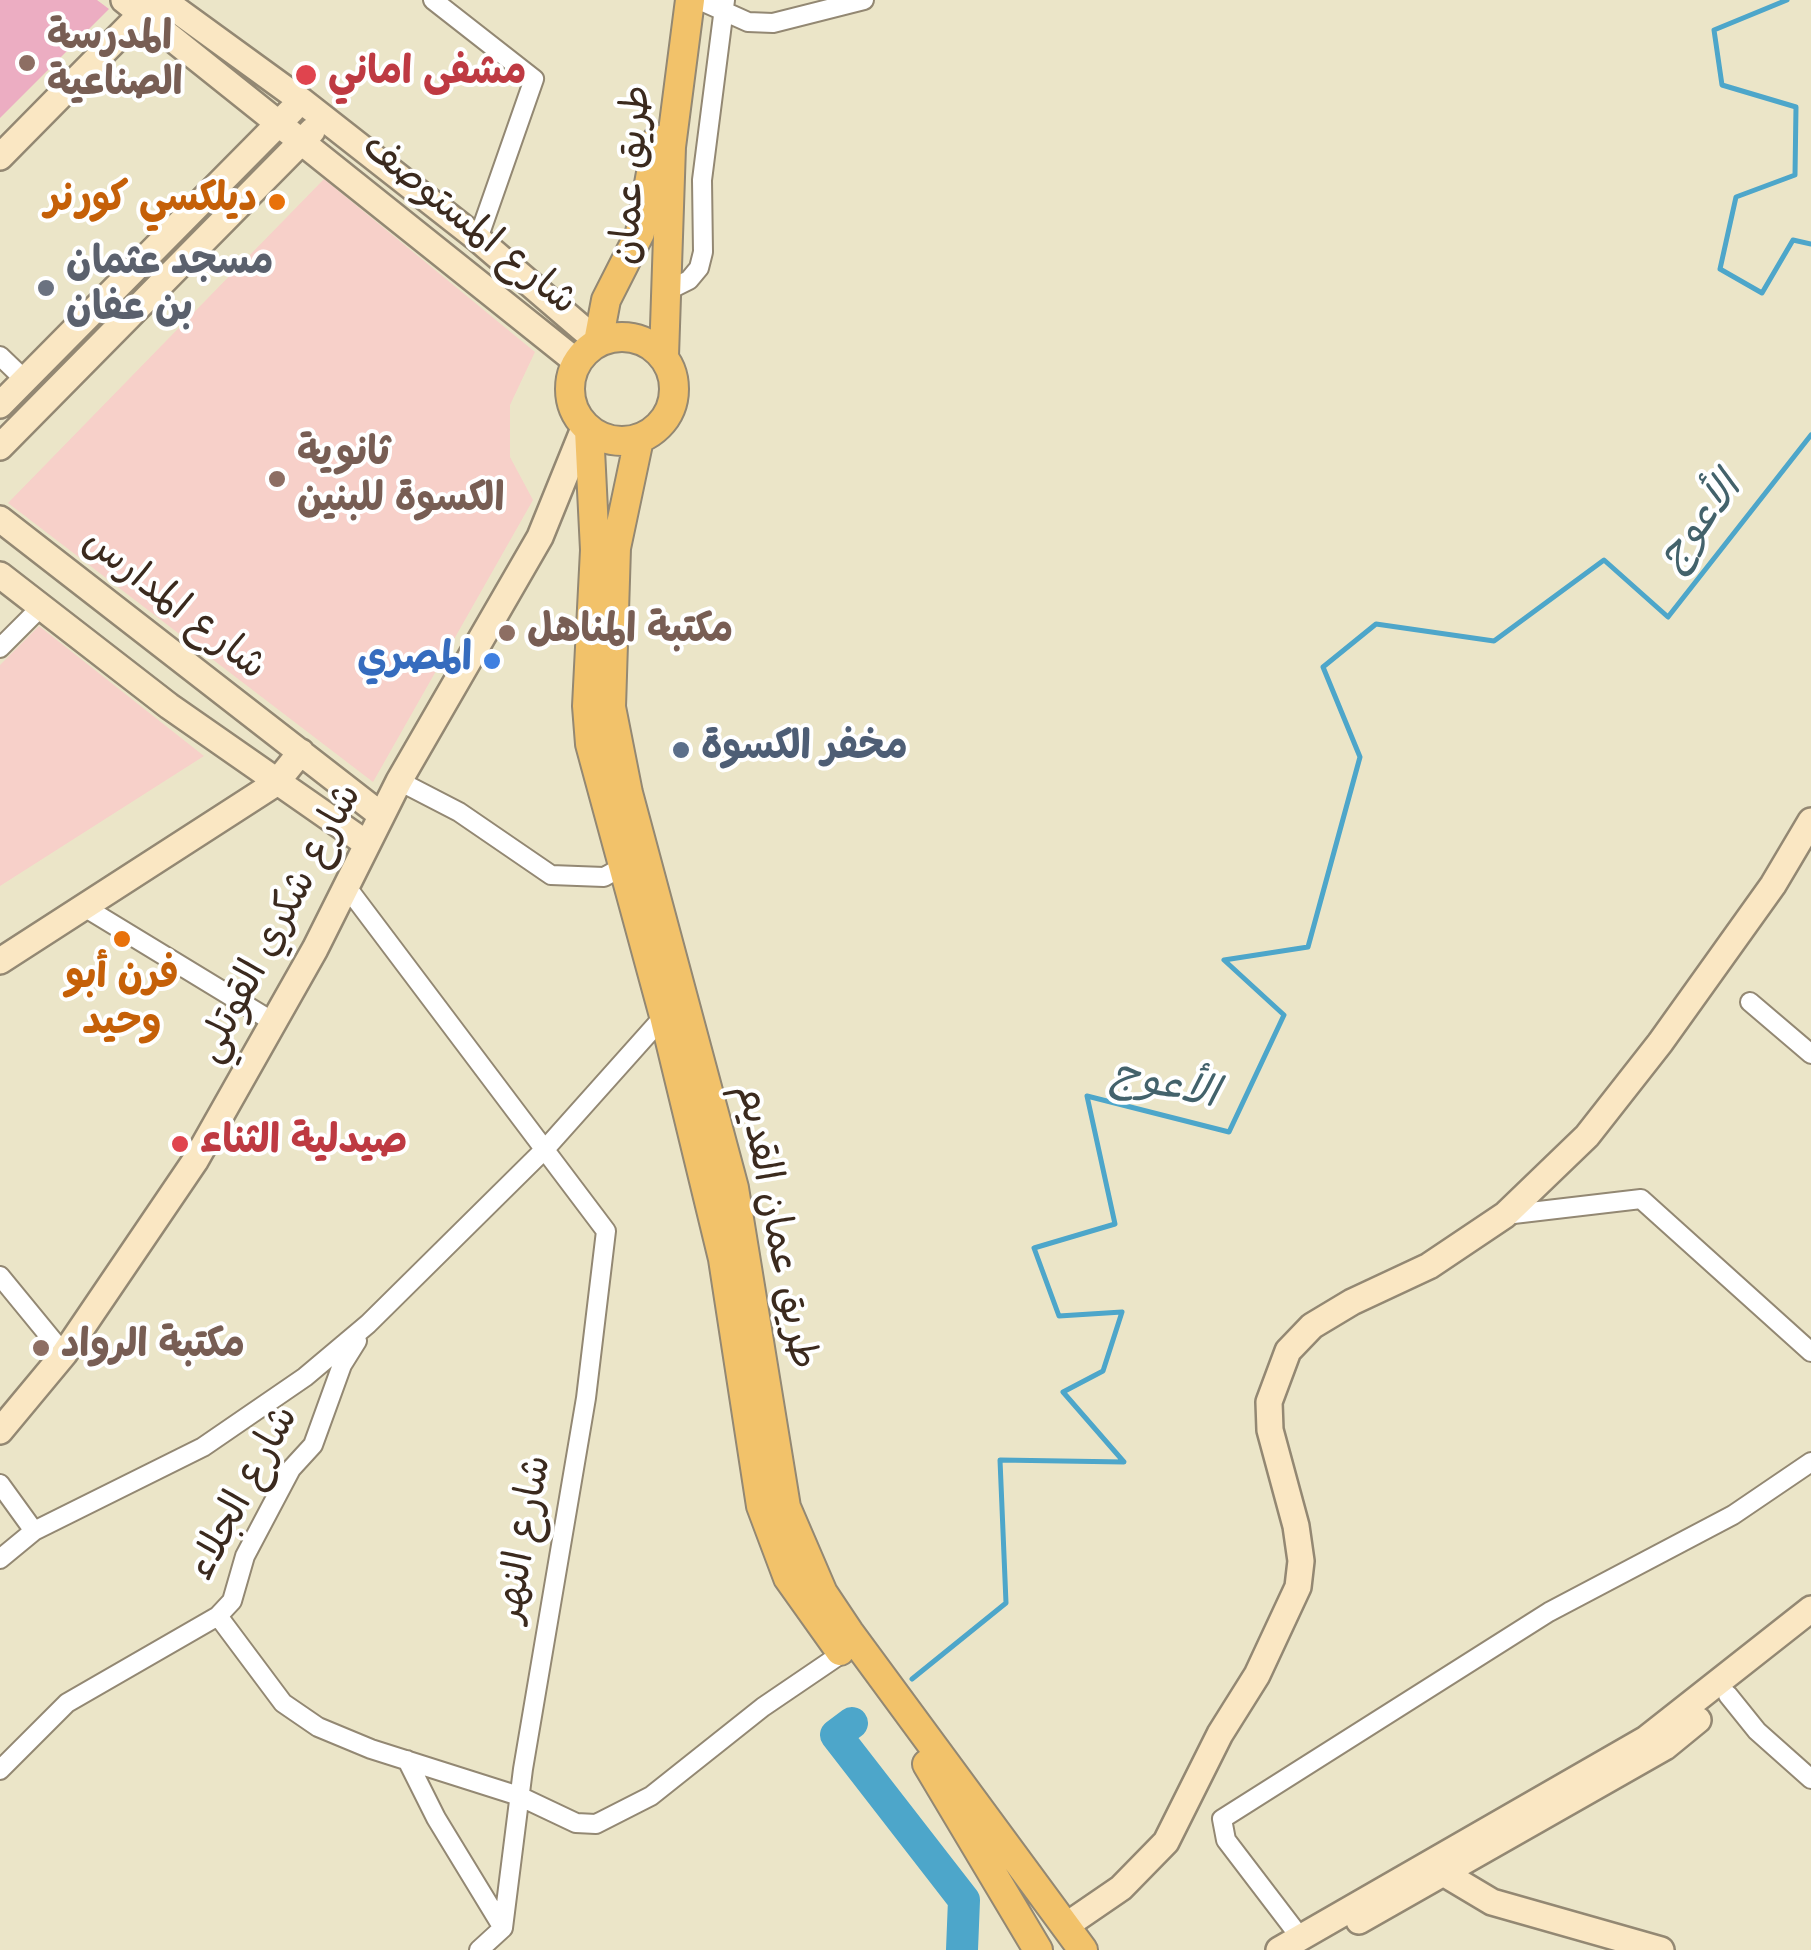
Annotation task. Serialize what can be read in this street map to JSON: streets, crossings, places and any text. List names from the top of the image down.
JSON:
{
  "streets": {
    "main road": ["طريق عمان", "طريق عمان القديم"],
    "street": [
      "شارع المستوصف",
      "شارع المدارس",
      "شارع شكري القوتلي",
      "شارع الجلاء",
      "شارع النهر"
    ]
  },
  "crossings": [
    ["طريق عمان", "شارع المستوصف"],
    ["طريق عمان", "شارع شكري القوتلي"],
    ["طريق عمان", "طريق عمان القديم"],
    ["شارع المستوصف", "شارع شكري القوتلي"],
    ["شارع المستوصف", "طريق عمان القديم"],
    ["شارع المدارس", "شارع شكري القوتلي"],
    ["شارع شكري القوتلي", "طريق عمان القديم"],
    ["شارع شكري القوتلي", "شارع النهر"]
  ],
  "water": ["الأعوج"],
  "places": [
    "المدرسة الصناعية",
    "مشفى اماني",
    "ديلكسي كورنر",
    "مسجد عثمان بن عفان",
    "ثانوية الكسوة للبنين",
    "مكتبة المناهل",
    "المصري",
    "مخفر الكسوة",
    "فرن أبو وحيد",
    "صيدلية الثناء",
    "مكتبة الرواد"
  ]
}
